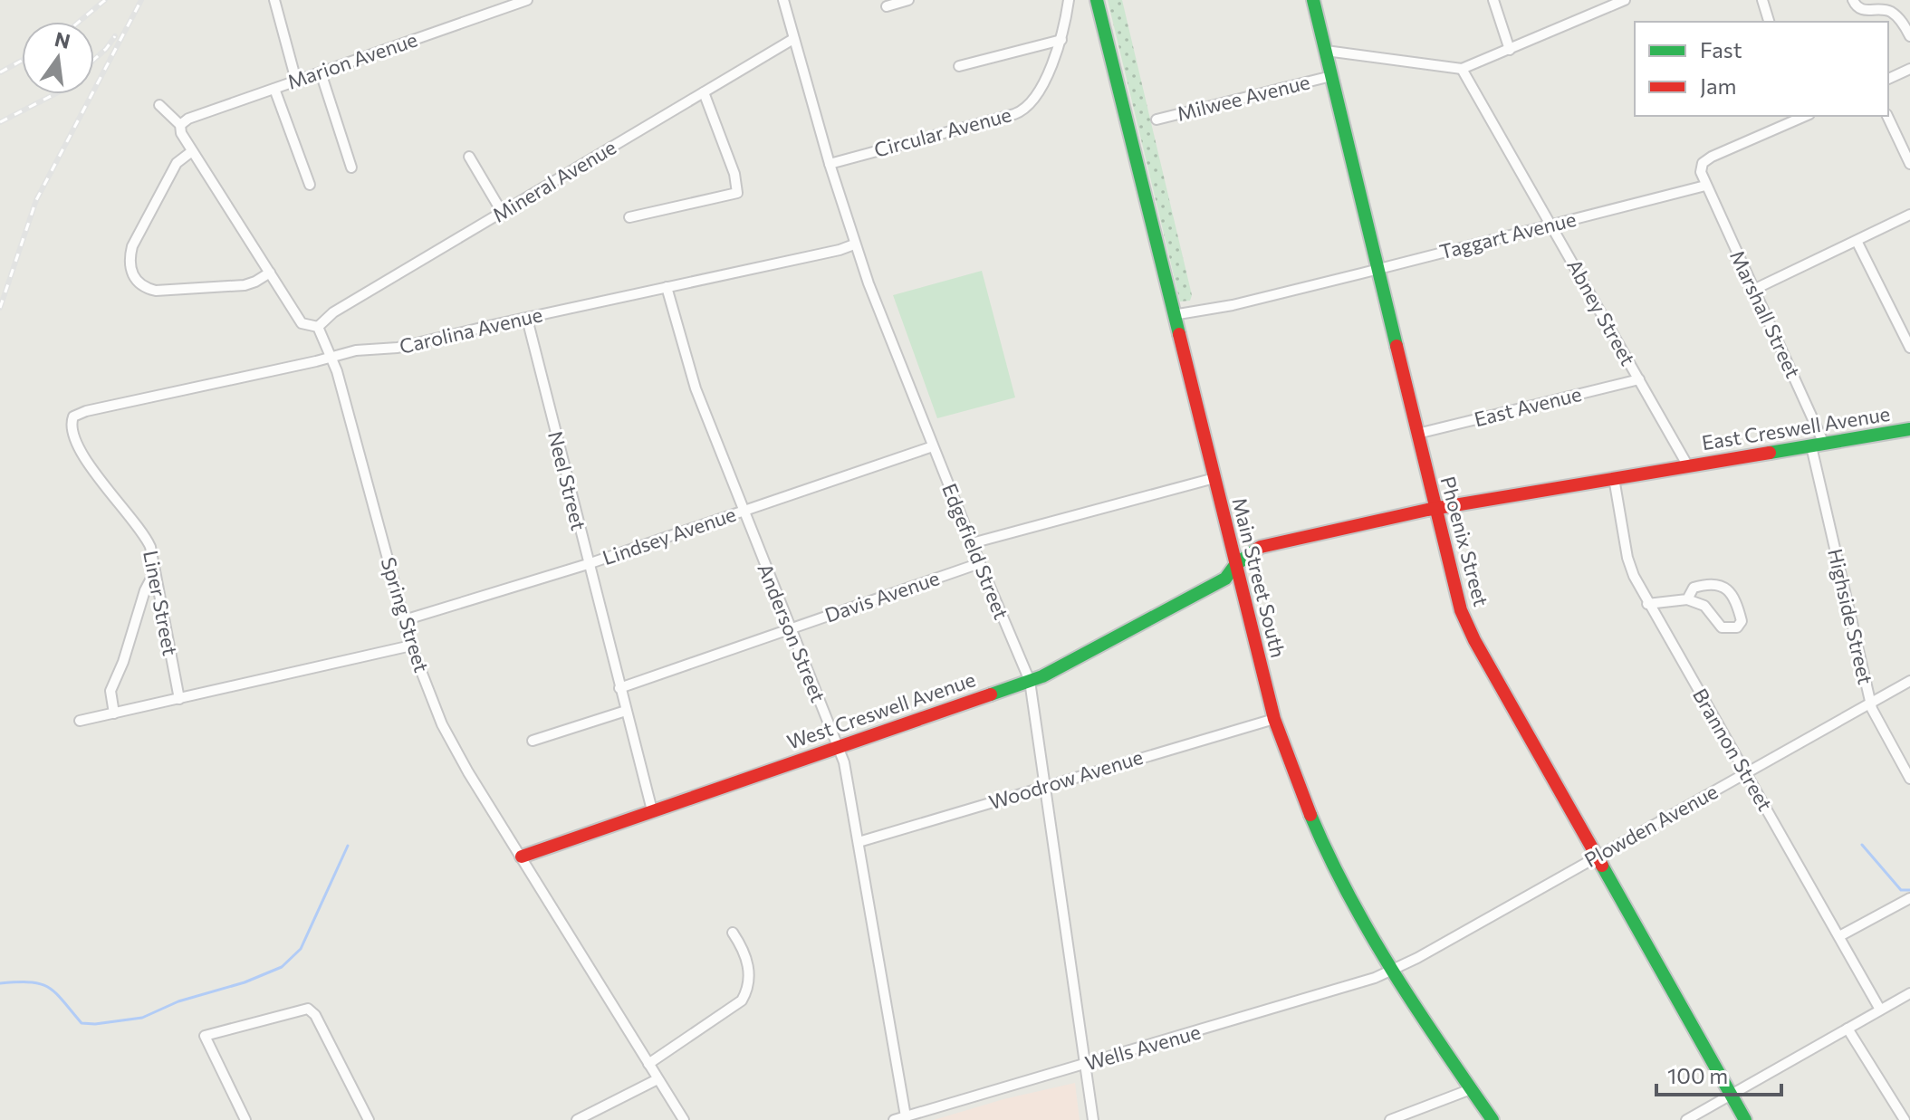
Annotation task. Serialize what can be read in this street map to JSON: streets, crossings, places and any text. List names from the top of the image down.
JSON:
{
  "streets": {
    "street": [
      "Marion Avenue",
      "Milwee Avenue",
      "Circular Avenue",
      "Mineral Avenue",
      "Taggart Avenue",
      "Abney Street",
      "Marshall Street",
      "Carolina Avenue",
      "East Avenue",
      "East Creswell Avenue",
      "Neel Street",
      "Lindsey Avenue",
      "Phoenix Street",
      "Edgefield Street",
      "Main Street South",
      "Davis Avenue",
      "Liner Street",
      "Spring Street",
      "Highside Street",
      "Anderson Street",
      "West Creswell Avenue",
      "Brannon Street",
      "Woodrow Avenue",
      "Plowden Avenue",
      "Wells Avenue"
    ]
  },
  "crossings": [
    ["Marion Avenue", "Spring Street"],
    ["Milwee Avenue", "Abney Street"],
    ["Milwee Avenue", "Phoenix Street"],
    ["Circular Avenue", "Edgefield Street"],
    ["Mineral Avenue", "Edgefield Street"],
    ["Mineral Avenue", "Spring Street"],
    ["Taggart Avenue", "Abney Street"],
    ["Taggart Avenue", "Marshall Street"],
    ["Taggart Avenue", "Phoenix Street"],
    ["Taggart Avenue", "Main Street South"],
    ["Abney Street", "East Avenue"],
    ["Abney Street", "East Creswell Avenue"],
    ["Marshall Street", "East Creswell Avenue"],
    ["Marshall Street", "Highside Street"],
    ["Carolina Avenue", "Neel Street"],
    ["Carolina Avenue", "Edgefield Street"],
    ["Carolina Avenue", "Liner Street"],
    ["Carolina Avenue", "Spring Street"],
    ["Carolina Avenue", "Anderson Street"],
    ["East Avenue", "Phoenix Street"],
    ["East Creswell Avenue", "Phoenix Street"],
    ["East Creswell Avenue", "Main Street South"],
    ["East Creswell Avenue", "Highside Street"],
    ["East Creswell Avenue", "West Creswell Avenue"],
    ["East Creswell Avenue", "Brannon Street"],
    ["Neel Street", "Lindsey Avenue"],
    ["Neel Street", "Davis Avenue"],
    ["Neel Street", "West Creswell Avenue"],
    ["Lindsey Avenue", "Edgefield Street"],
    ["Lindsey Avenue", "Spring Street"],
    ["Lindsey Avenue", "Anderson Street"],
    ["Phoenix Street", "Plowden Avenue"],
    ["Edgefield Street", "Davis Avenue"],
    ["Edgefield Street", "West Creswell Avenue"],
    ["Edgefield Street", "Woodrow Avenue"],
    ["Edgefield Street", "Wells Avenue"],
    ["Main Street South", "West Creswell Avenue"],
    ["Main Street South", "Woodrow Avenue"],
    ["Main Street South", "Plowden Avenue"],
    ["Main Street South", "Wells Avenue"],
    ["Davis Avenue", "Anderson Street"],
    ["Spring Street", "West Creswell Avenue"],
    ["Highside Street", "Plowden Avenue"],
    ["Anderson Street", "West Creswell Avenue"],
    ["Anderson Street", "Woodrow Avenue"],
    ["Anderson Street", "Wells Avenue"],
    ["Brannon Street", "Plowden Avenue"],
    ["Plowden Avenue", "Wells Avenue"]
  ],
  "legend": ["Fast", "Jam"],
  "scale_bar": "100 m",
  "north": "top"
}
